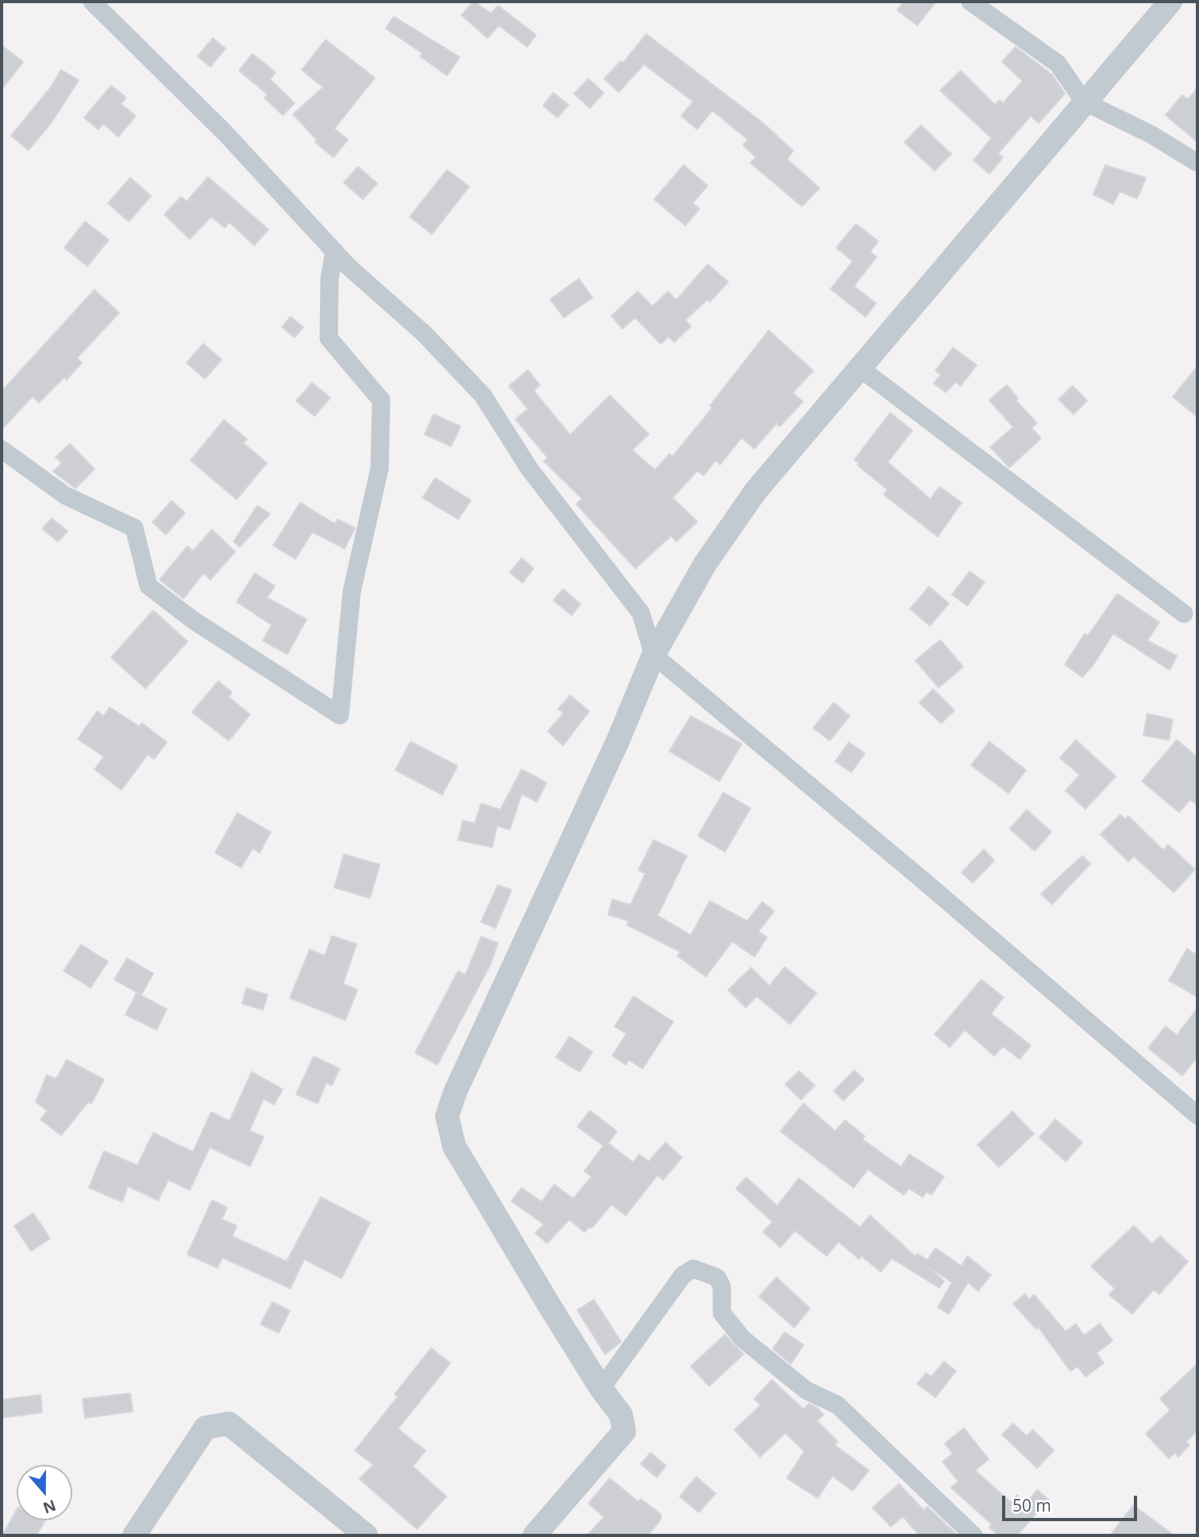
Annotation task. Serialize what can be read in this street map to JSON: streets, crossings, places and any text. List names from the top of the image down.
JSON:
{
  "scale_bar": "50 m",
  "north": "bottom"
}
